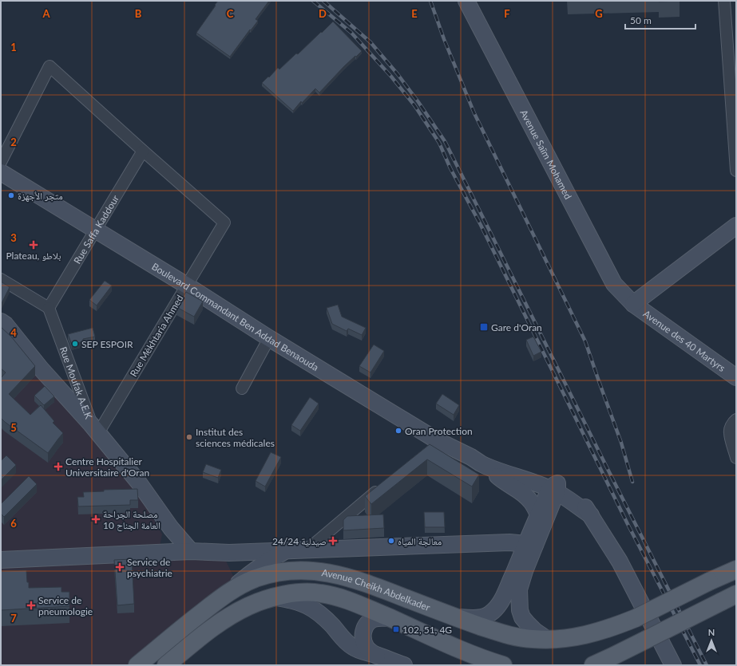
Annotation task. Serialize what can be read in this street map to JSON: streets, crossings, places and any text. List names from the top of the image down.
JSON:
{
  "streets": {
    "main road": ["Avenue Cheikh Abdelkader"],
    "street": [
      "Avenue Saïm Mohamed",
      "Rue Saffa Kaddour",
      "Boulevard Commandant Ben Addad Benaouda",
      "Rue Mèkhtaria Ahmed",
      "Avenue des 40 Martyrs",
      "Rue Moufak A.E.K"
    ]
  },
  "crossings": [
    ["Avenue Saïm Mohamed", "Avenue des 40 Martyrs"],
    ["Rue Saffa Kaddour", "Boulevard Commandant Ben Addad Benaouda"],
    ["Rue Saffa Kaddour", "Rue Mèkhtaria Ahmed"],
    ["Rue Saffa Kaddour", "Rue Moufak A.E.K"],
    ["Boulevard Commandant Ben Addad Benaouda", "Rue Mèkhtaria Ahmed"],
    ["Rue Mèkhtaria Ahmed", "Rue Moufak A.E.K"]
  ],
  "places": {
    "other": [
      "متجر الأجهزة",
      "SEP ESPOIR",
      "Oran Protection",
      "Institut des sciences médicales",
      "معالجة المياه"
    ],
    "health": [
      "Plateau, بلاطو",
      "Centre Hospitalier Universitaire d'Oran",
      "مصلحة الجراحة العامة الجناح 10",
      "صيدلية 24/24",
      "Service de psychiatrie",
      "Service de pneumologie"
    ],
    "transit": ["Gare d'Oran", "102, 51, 4G"]
  },
  "scale_bar": "50 m",
  "north": "top",
  "grid": {
    "columns": [
      "A",
      "B",
      "C",
      "D",
      "E",
      "F",
      "G"
    ],
    "rows": [
      "1",
      "2",
      "3",
      "4",
      "5",
      "6",
      "7"
    ]
  }
}
